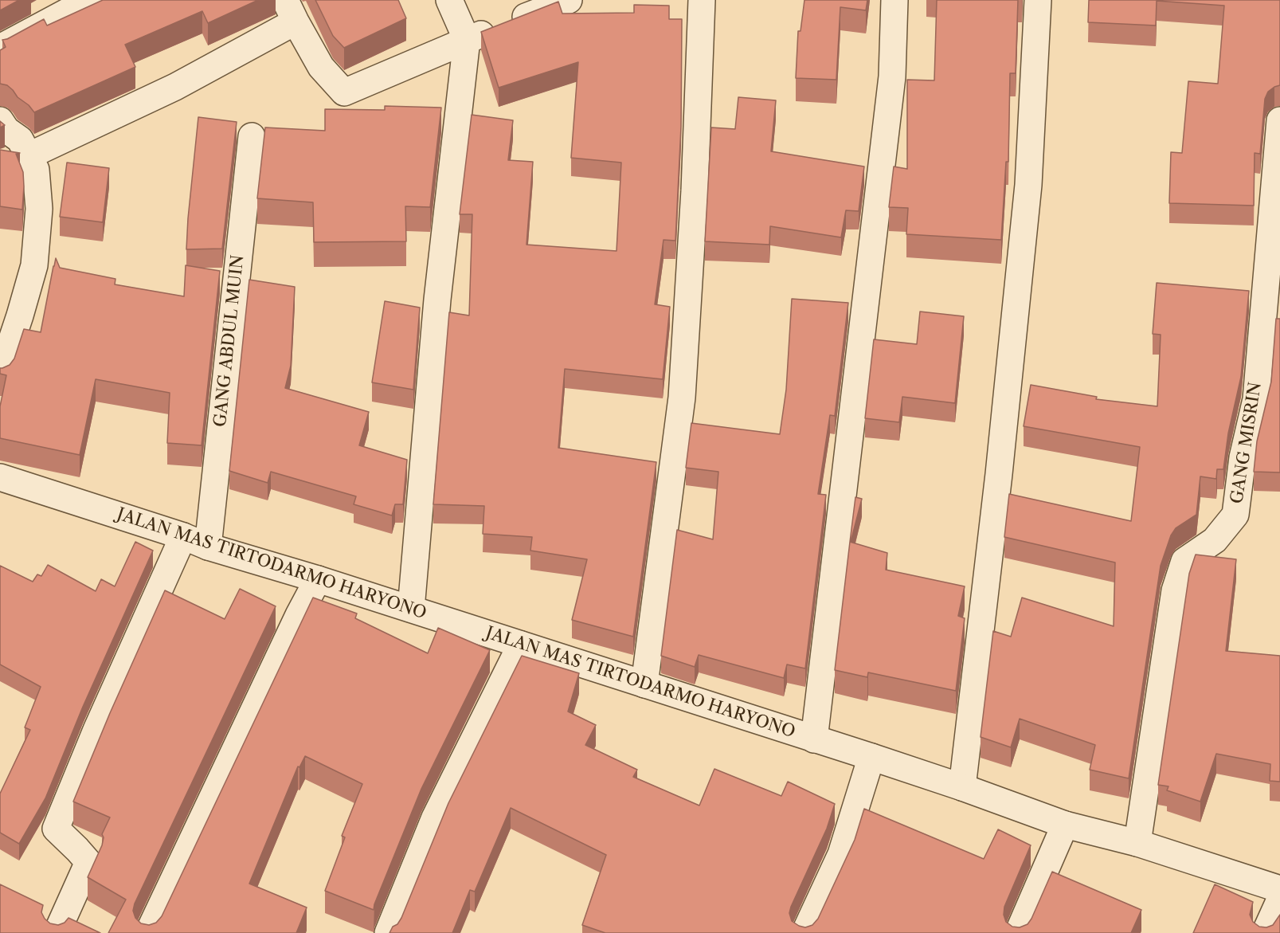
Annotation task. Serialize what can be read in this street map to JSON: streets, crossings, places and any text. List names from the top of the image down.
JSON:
{
  "streets": {
    "street": ["GANG ABDUL MUIN", "GANG MISRIN", "JALAN MAS TIRTODARMO HARYONO"]
  },
  "crossings": [
    ["GANG ABDUL MUIN", "JALAN MAS TIRTODARMO HARYONO"],
    ["GANG MISRIN", "JALAN MAS TIRTODARMO HARYONO"]
  ]
}
